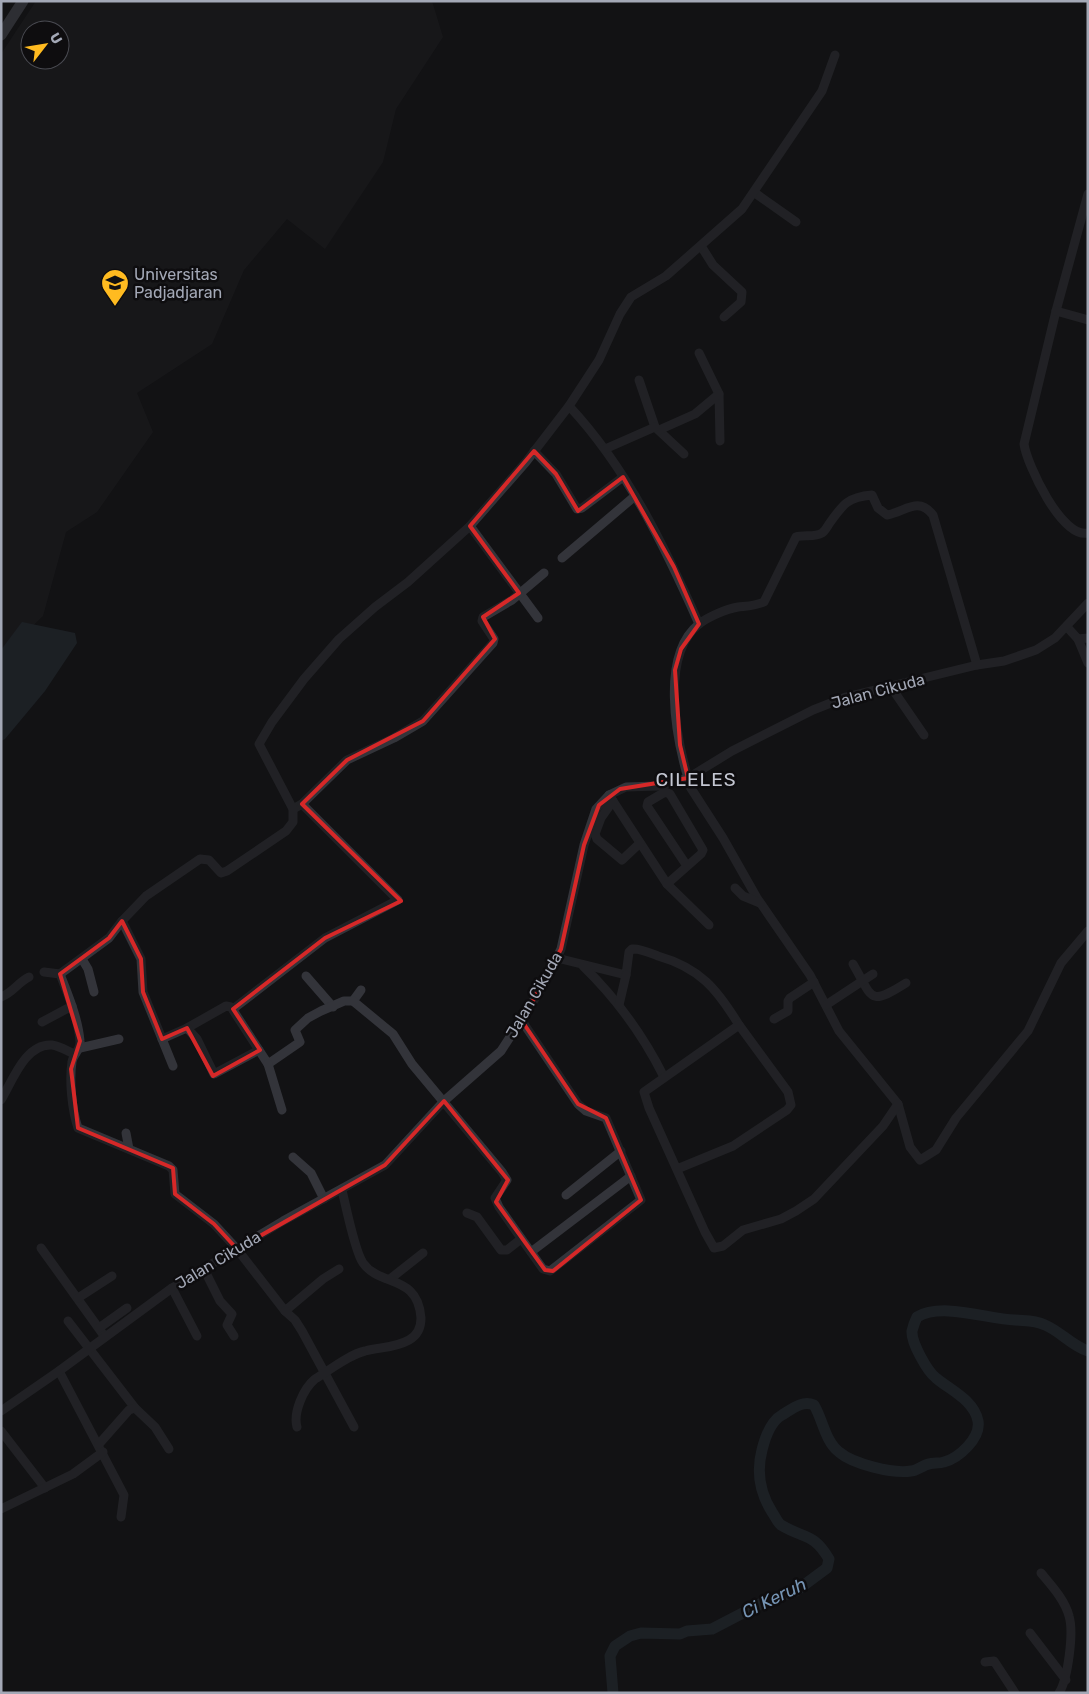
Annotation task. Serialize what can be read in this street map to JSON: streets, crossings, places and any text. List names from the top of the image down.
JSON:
{
  "streets": {
    "street": ["Jalan Cikuda"]
  },
  "districts": ["CILELES"],
  "water": ["Ci Keruh"],
  "places": {
    "school or university": ["Universitas Padjadjaran"]
  },
  "north": "top right"
}
